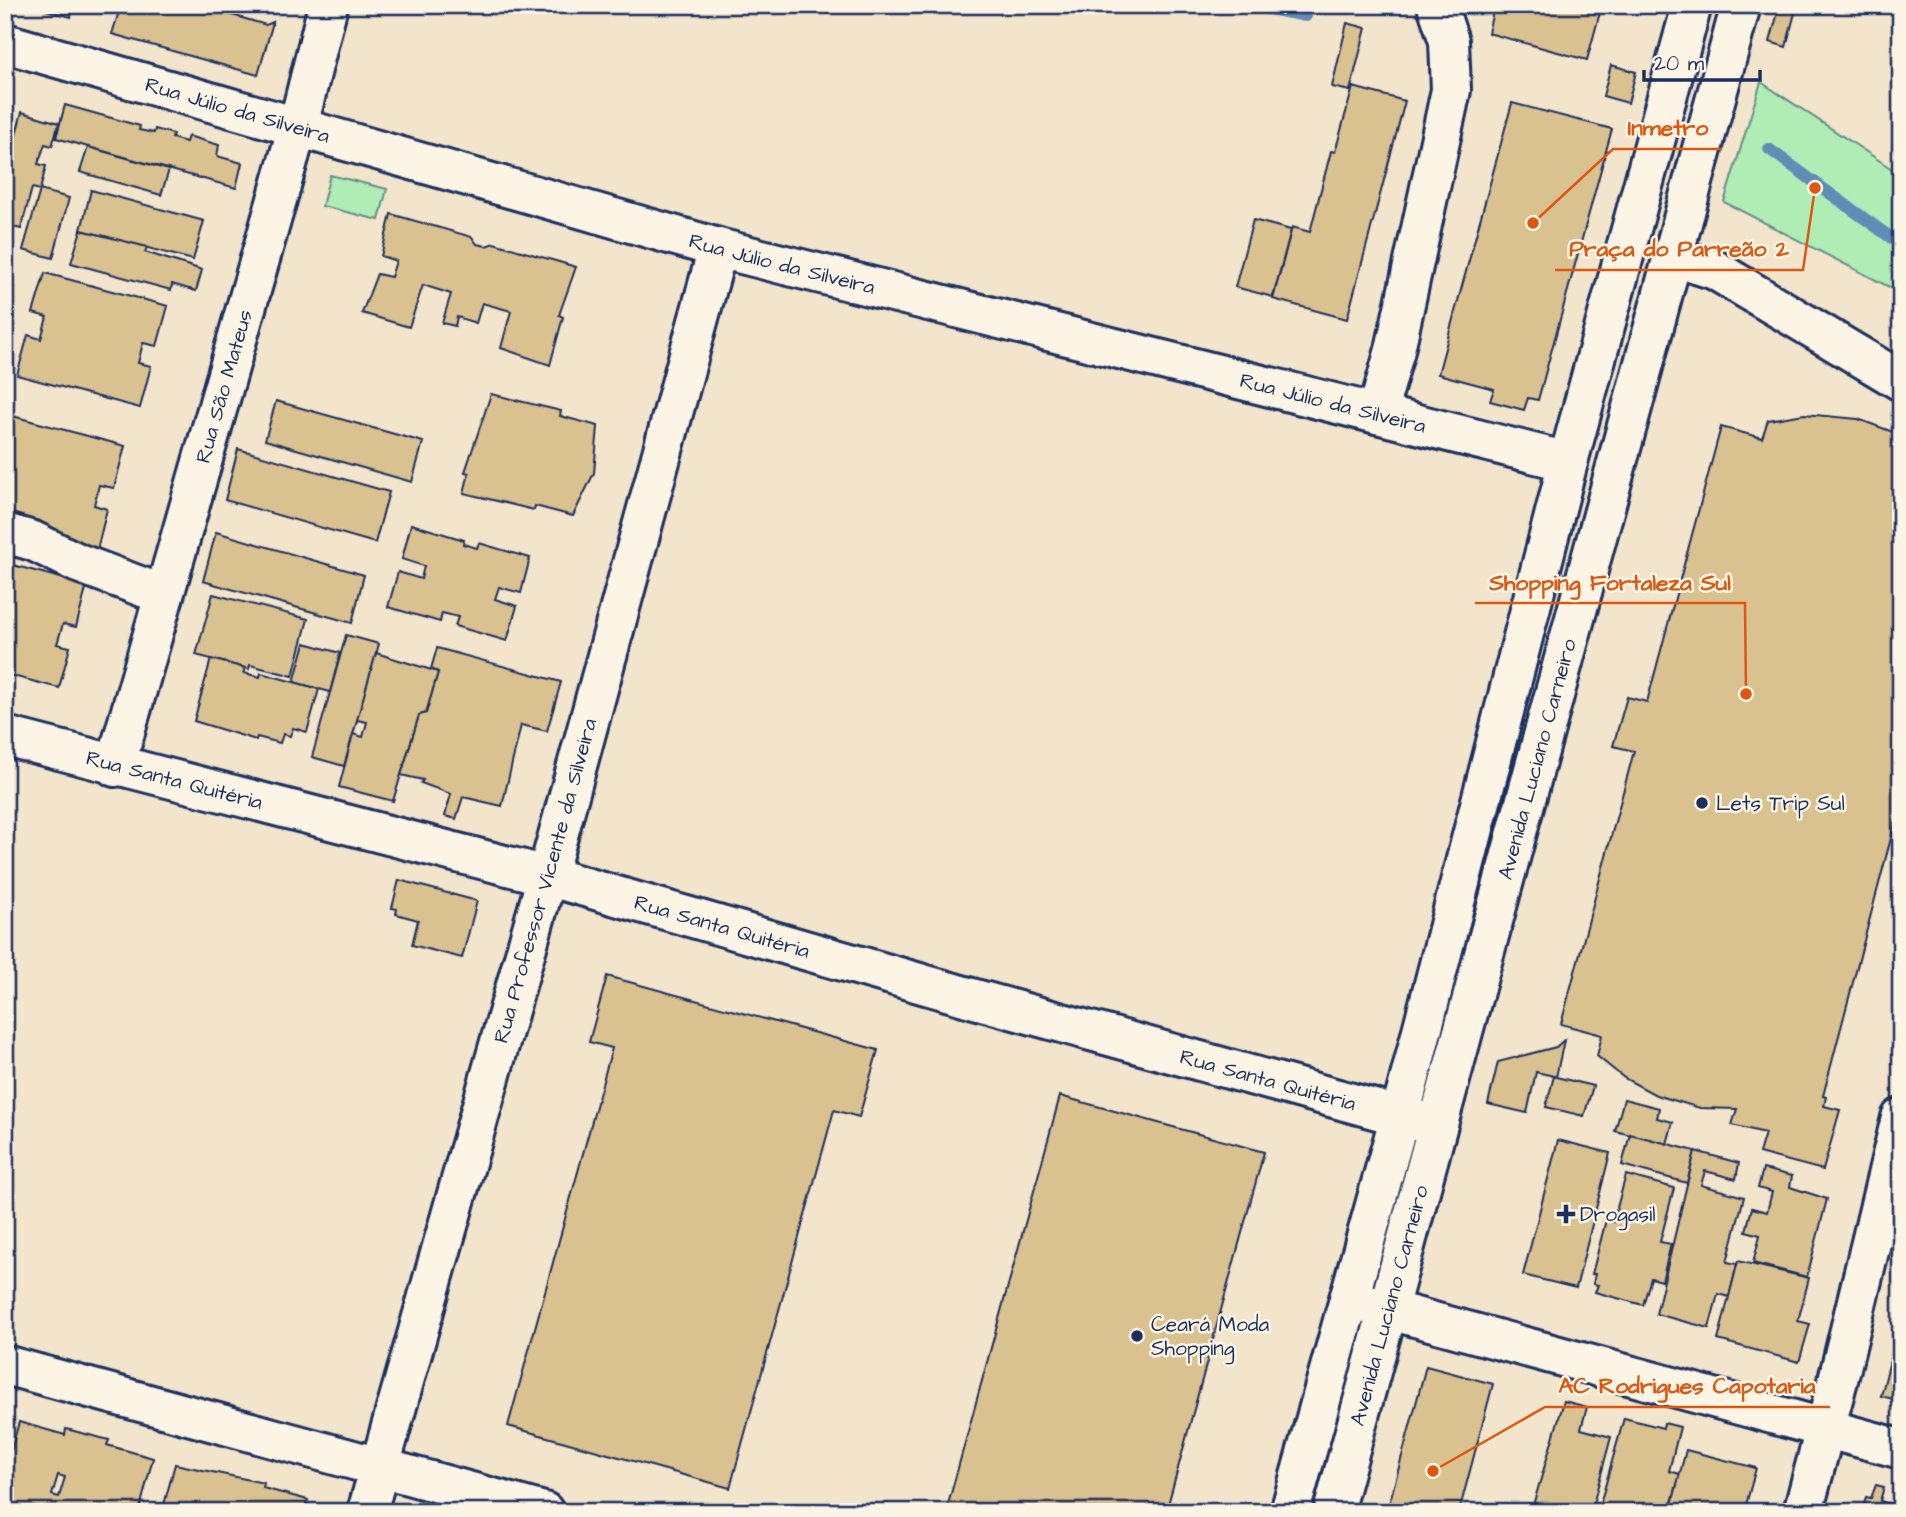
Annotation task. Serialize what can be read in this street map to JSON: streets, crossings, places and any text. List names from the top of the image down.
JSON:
{
  "streets": {
    "street": [
      "Rua Júlio da Silveira",
      "Rua São Mateus",
      "Avenida Luciano Carneiro",
      "Rua Santa Quitéria",
      "Rua Professor Vicente da Silveira"
    ]
  },
  "crossings": [
    ["Rua Júlio da Silveira", "Rua São Mateus"],
    ["Rua Júlio da Silveira", "Avenida Luciano Carneiro"],
    ["Rua Júlio da Silveira", "Rua Professor Vicente da Silveira"],
    ["Rua São Mateus", "Rua Santa Quitéria"],
    ["Avenida Luciano Carneiro", "Rua Santa Quitéria"],
    ["Rua Santa Quitéria", "Rua Professor Vicente da Silveira"]
  ],
  "places": {
    "other": [
      "Praça do Parreão 2",
      "Inmetro",
      "Shopping Fortaleza Sul",
      "Lets Trip Sul",
      "Ceará Moda Shopping",
      "AC Rodrigues Capotaria"
    ],
    "health": ["Drogasil"]
  },
  "scale_bar": "20 m"
}
